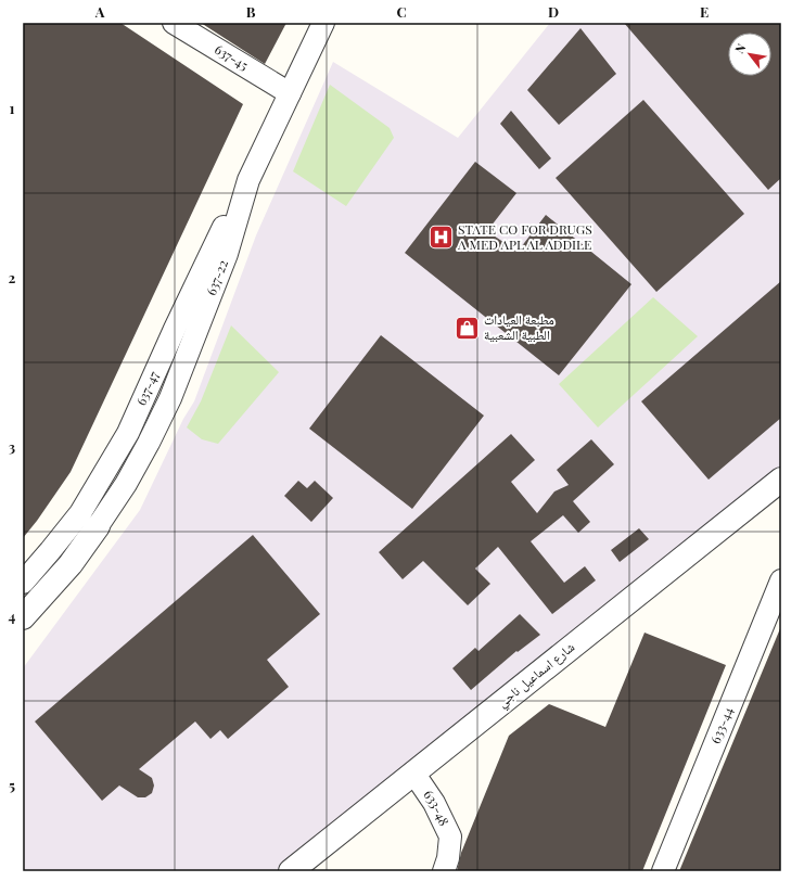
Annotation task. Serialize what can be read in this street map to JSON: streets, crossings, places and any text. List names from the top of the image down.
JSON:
{
  "streets": {
    "street": [
      "637-45",
      "637-22",
      "637-47",
      "شارع اسماعيل ناجي",
      "633-44",
      "633-48"
    ]
  },
  "crossings": [
    ["637-45", "637-22"],
    ["637-22", "637-47"],
    ["شارع اسماعيل ناجي", "633-48"]
  ],
  "places": {
    "hospital": ["STATE CO FOR DRUGS A MED APL AL ADDILE"],
    "shop": ["مطبعة العيادات الطبية الشعبية"]
  },
  "north": "top left",
  "grid": {
    "columns": [
      "A",
      "B",
      "C",
      "D",
      "E"
    ],
    "rows": [
      "1",
      "2",
      "3",
      "4",
      "5"
    ]
  }
}
